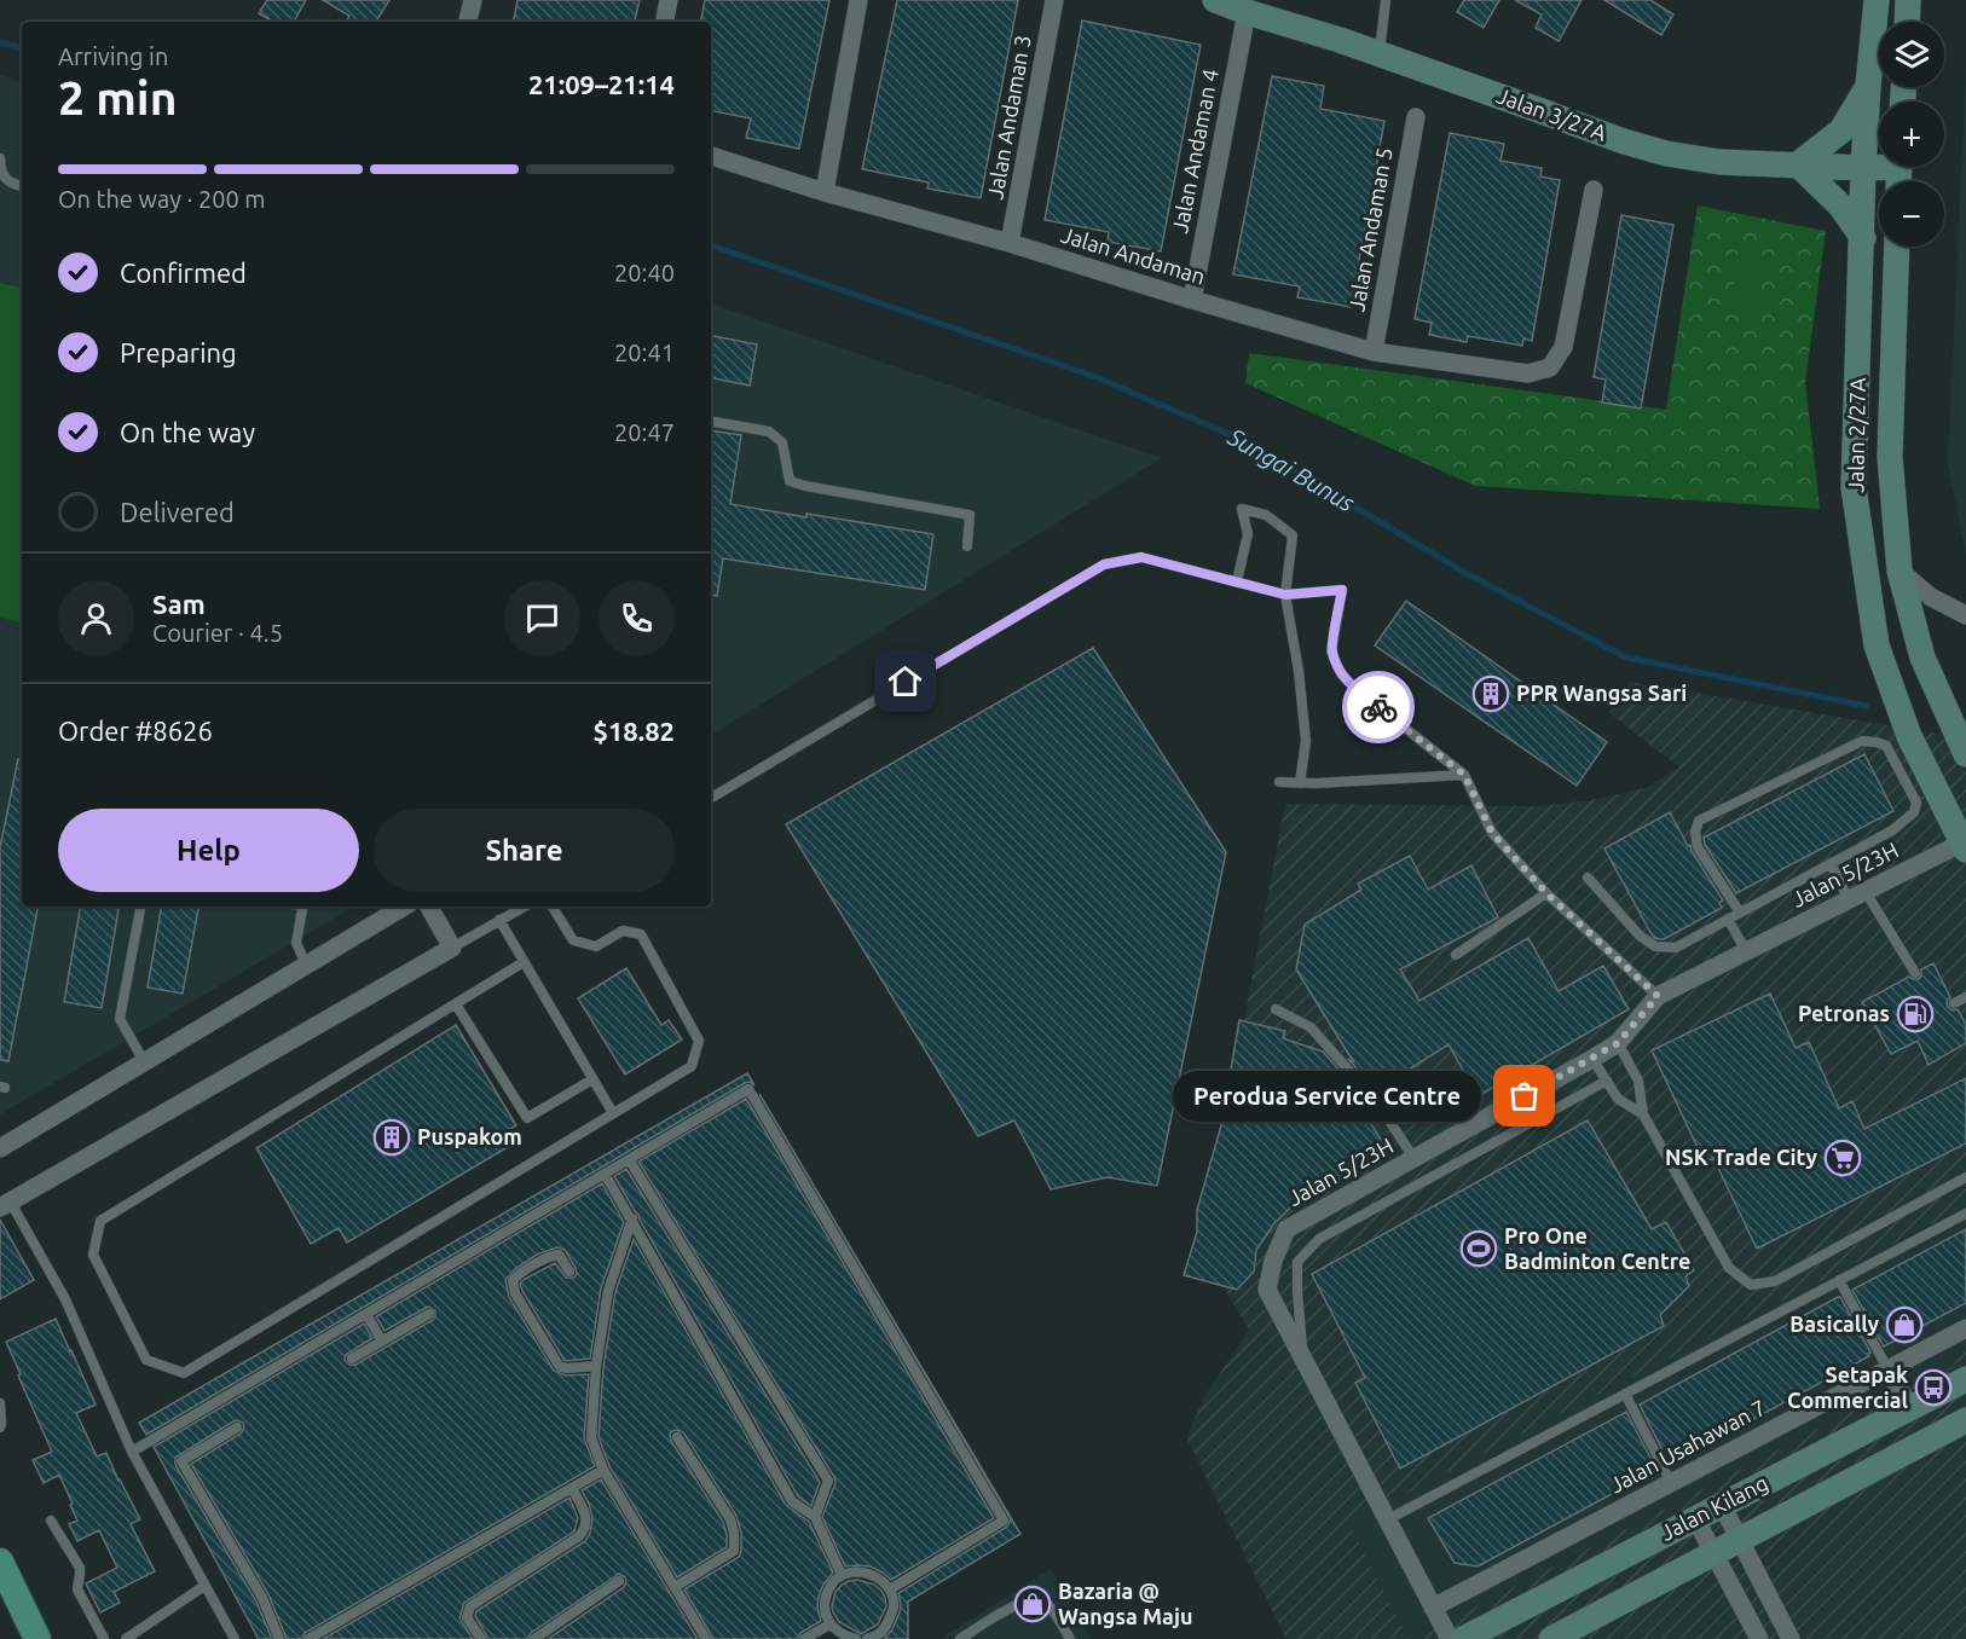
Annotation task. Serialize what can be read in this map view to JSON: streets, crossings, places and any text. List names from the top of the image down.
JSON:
{
  "streets": {
    "main road": ["Jalan 3/27A", "Jalan 2/27A", "Jalan Kilang"],
    "street": [
      "Jalan Andaman 3",
      "Jalan Andaman 4",
      "Jalan Andaman 5",
      "Jalan Andaman",
      "Jalan 5/23H",
      "Jalan Usahawan 7"
    ]
  },
  "crossings": [
    ["Jalan 3/27A", "Jalan Andaman 4"],
    ["Jalan 3/27A", "Jalan 2/27A"],
    ["Jalan Andaman 3", "Jalan Andaman"],
    ["Jalan Andaman 4", "Jalan Andaman"],
    ["Jalan Andaman 5", "Jalan Andaman"],
    ["Jalan 2/27A", "Jalan 5/23H"],
    ["Jalan 5/23H", "Jalan Usahawan 7"]
  ],
  "water": ["Sungai Bunus"],
  "places": {
    "building": ["PPR Wangsa Sari", "Puspakom"],
    "fuel station": ["Petronas"],
    "other": ["Perodua Service Centre"],
    "supermarket": ["NSK Trade City"],
    "sports": ["Pro One Badminton Centre"],
    "shop": ["Basically", "Bazaria @ Wangsa Maju"],
    "bus stop": ["Setapak Commercial"]
  },
  "page": {
    "map_buttons": ["+", "−"],
    "heading": ["2 min", "Arriving in", "21:09–21:14"],
    "panel": [
      "Sam",
      "Courier · 4.5",
      "Order #8626",
      "$18.82"
    ],
    "bar": "On the way · 200 m",
    "list": [
      ["Confirmed", "20:40"],
      ["Preparing", "20:41"],
      ["On the way", "20:47"],
      "Delivered"
    ],
    "buttons": ["Help", "Share"],
    "bubble": "Perodua Service Centre"
  }
}
